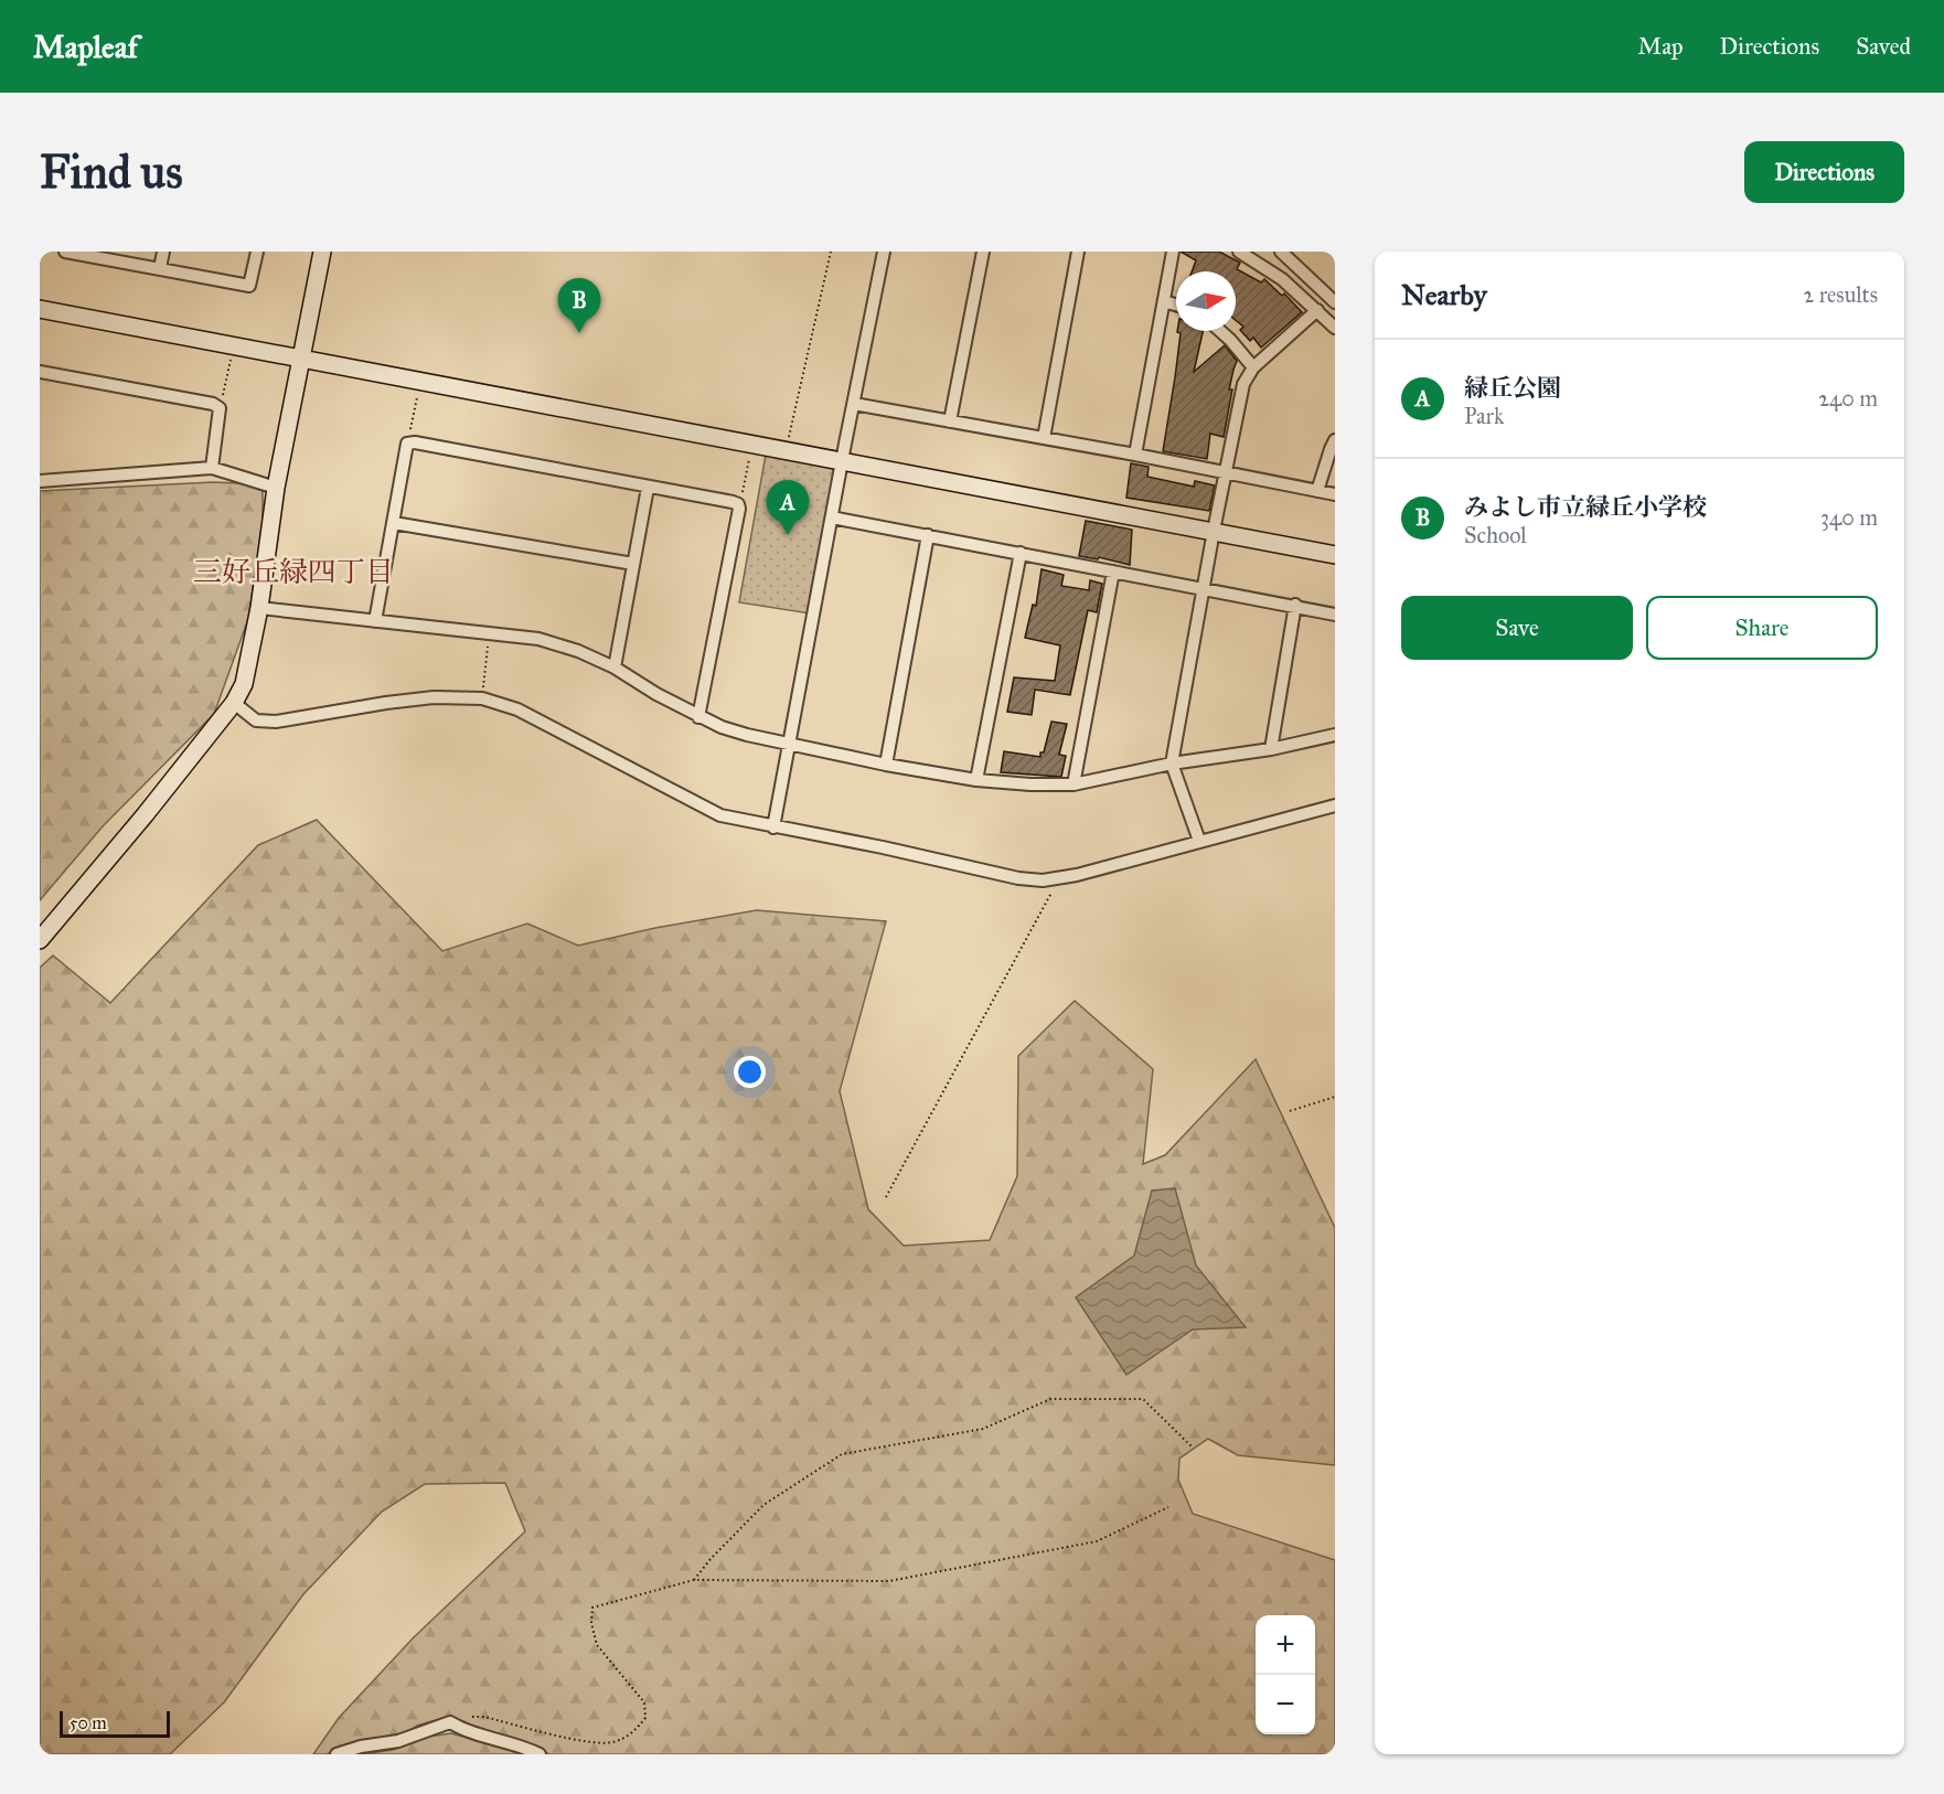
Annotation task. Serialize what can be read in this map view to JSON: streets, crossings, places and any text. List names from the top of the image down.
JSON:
{
  "districts": ["三好丘緑四丁目"],
  "scale_bar": "50 m",
  "north": "right",
  "page": {
    "header": "Mapleaf",
    "nav": ["Map", "Directions", "Saved"],
    "buttons": [
      "Directions",
      ["Save", "Share"]
    ],
    "title": "Find us",
    "heading": ["Nearby", "2 results"],
    "pins": ["B", "A"],
    "list": [
      {
        "mark": "A",
        "name": "緑丘公園",
        "note": "Park",
        "value": "240 m"
      },
      {
        "mark": "B",
        "name": "みよし市立緑丘小学校",
        "note": "School",
        "value": "340 m"
      }
    ],
    "map_buttons": ["+", "−"],
    "scale": "50 m"
  }
}
